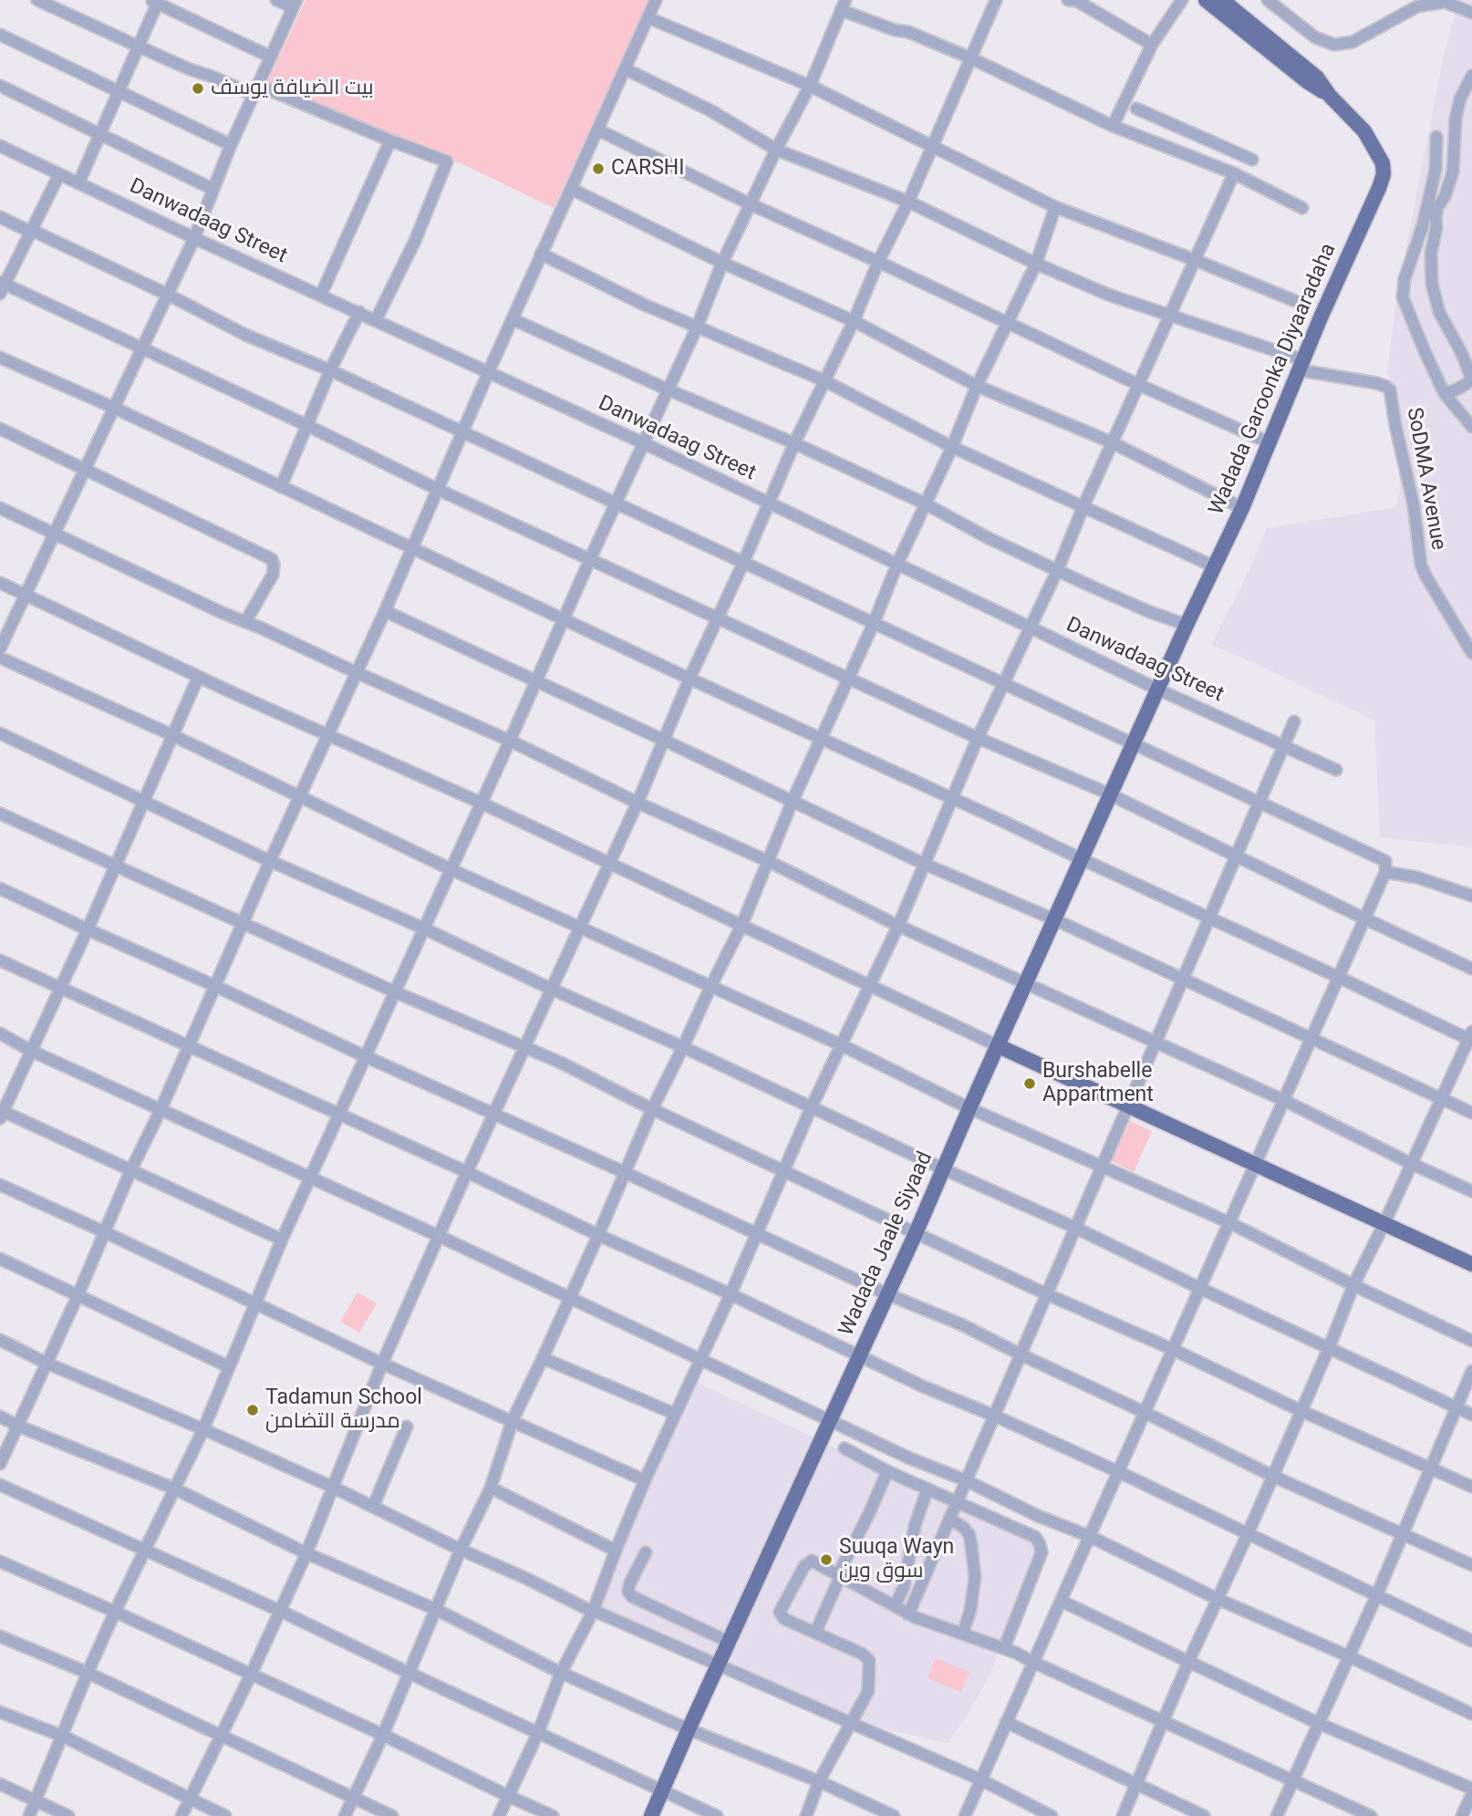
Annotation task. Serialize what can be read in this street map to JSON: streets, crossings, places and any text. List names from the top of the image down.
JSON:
{
  "streets": {
    "main road": ["Wadada Garoonka Diyaaradaha", "Wadada Jaale Siyaad"],
    "street": ["Danwadaag Street", "SoDMA Avenue"]
  },
  "crossings": [
    ["Danwadaag Street", "Wadada Garoonka Diyaaradaha"],
    ["Danwadaag Street", "Wadada Jaale Siyaad"],
    ["Wadada Garoonka Diyaaradaha", "SoDMA Avenue"],
    ["Wadada Garoonka Diyaaradaha", "Wadada Jaale Siyaad"]
  ],
  "places": [
    "بيت الضيافة يوسف",
    "CARSHI",
    "Burshabelle Appartment",
    "Tadamun School مدرسة التضامن",
    "Suuqa Wayn سوق وين"
  ]
}
